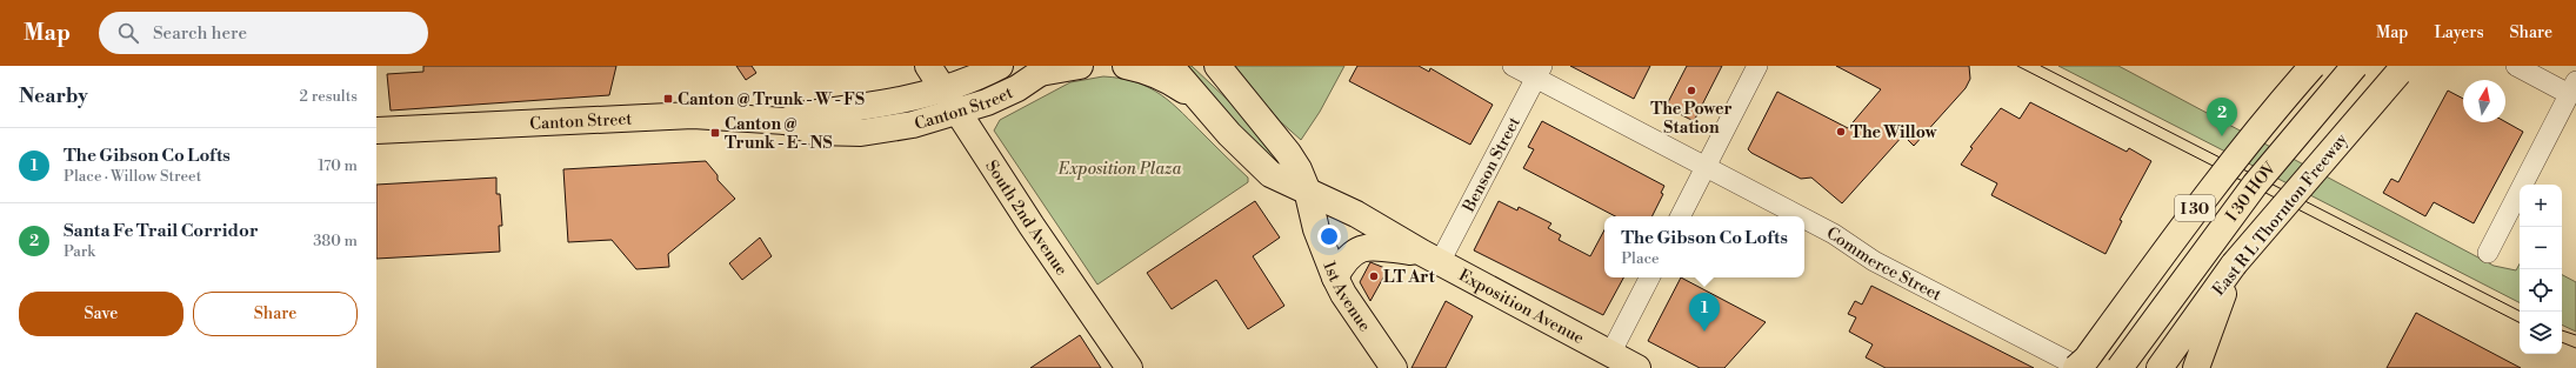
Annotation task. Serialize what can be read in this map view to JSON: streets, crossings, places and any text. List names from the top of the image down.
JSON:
{
  "streets": {
    "main road": [
      "Canton Street",
      "I 30 HOV",
      "I 30",
      "East R L Thornton Freeway",
      "South 2nd Avenue",
      "1st Avenue",
      "Exposition Avenue"
    ],
    "street": ["Benson Street", "Commerce Street"]
  },
  "crossings": [
    ["Canton Street", "South 2nd Avenue"],
    ["Benson Street", "Commerce Street"],
    ["Benson Street", "Exposition Avenue"],
    ["I 30", "Commerce Street"],
    ["1st Avenue", "Exposition Avenue"]
  ],
  "parks": ["Exposition Plaza"],
  "places": {
    "other": ["The Power Station", "The Willow", "LT Art"],
    "transit": ["Canton @ Trunk - W - FS", "Canton @ Trunk - E - NS"]
  },
  "north": "top",
  "page": {
    "header": "Map",
    "search": "Search here",
    "nav": ["Map", "Layers", "Share"],
    "heading": ["Nearby", "2 results"],
    "pins": ["2", "1"],
    "list": [
      {
        "mark": "1",
        "name": "The Gibson Co Lofts",
        "note": "Place · Willow Street",
        "value": "170 m"
      },
      {
        "mark": "2",
        "name": "Santa Fe Trail Corridor",
        "note": "Park",
        "value": "380 m"
      }
    ],
    "map_buttons": ["+", "−"],
    "popup": ["The Gibson Co Lofts", "Place"],
    "buttons": ["Save", "Share"]
  }
}
